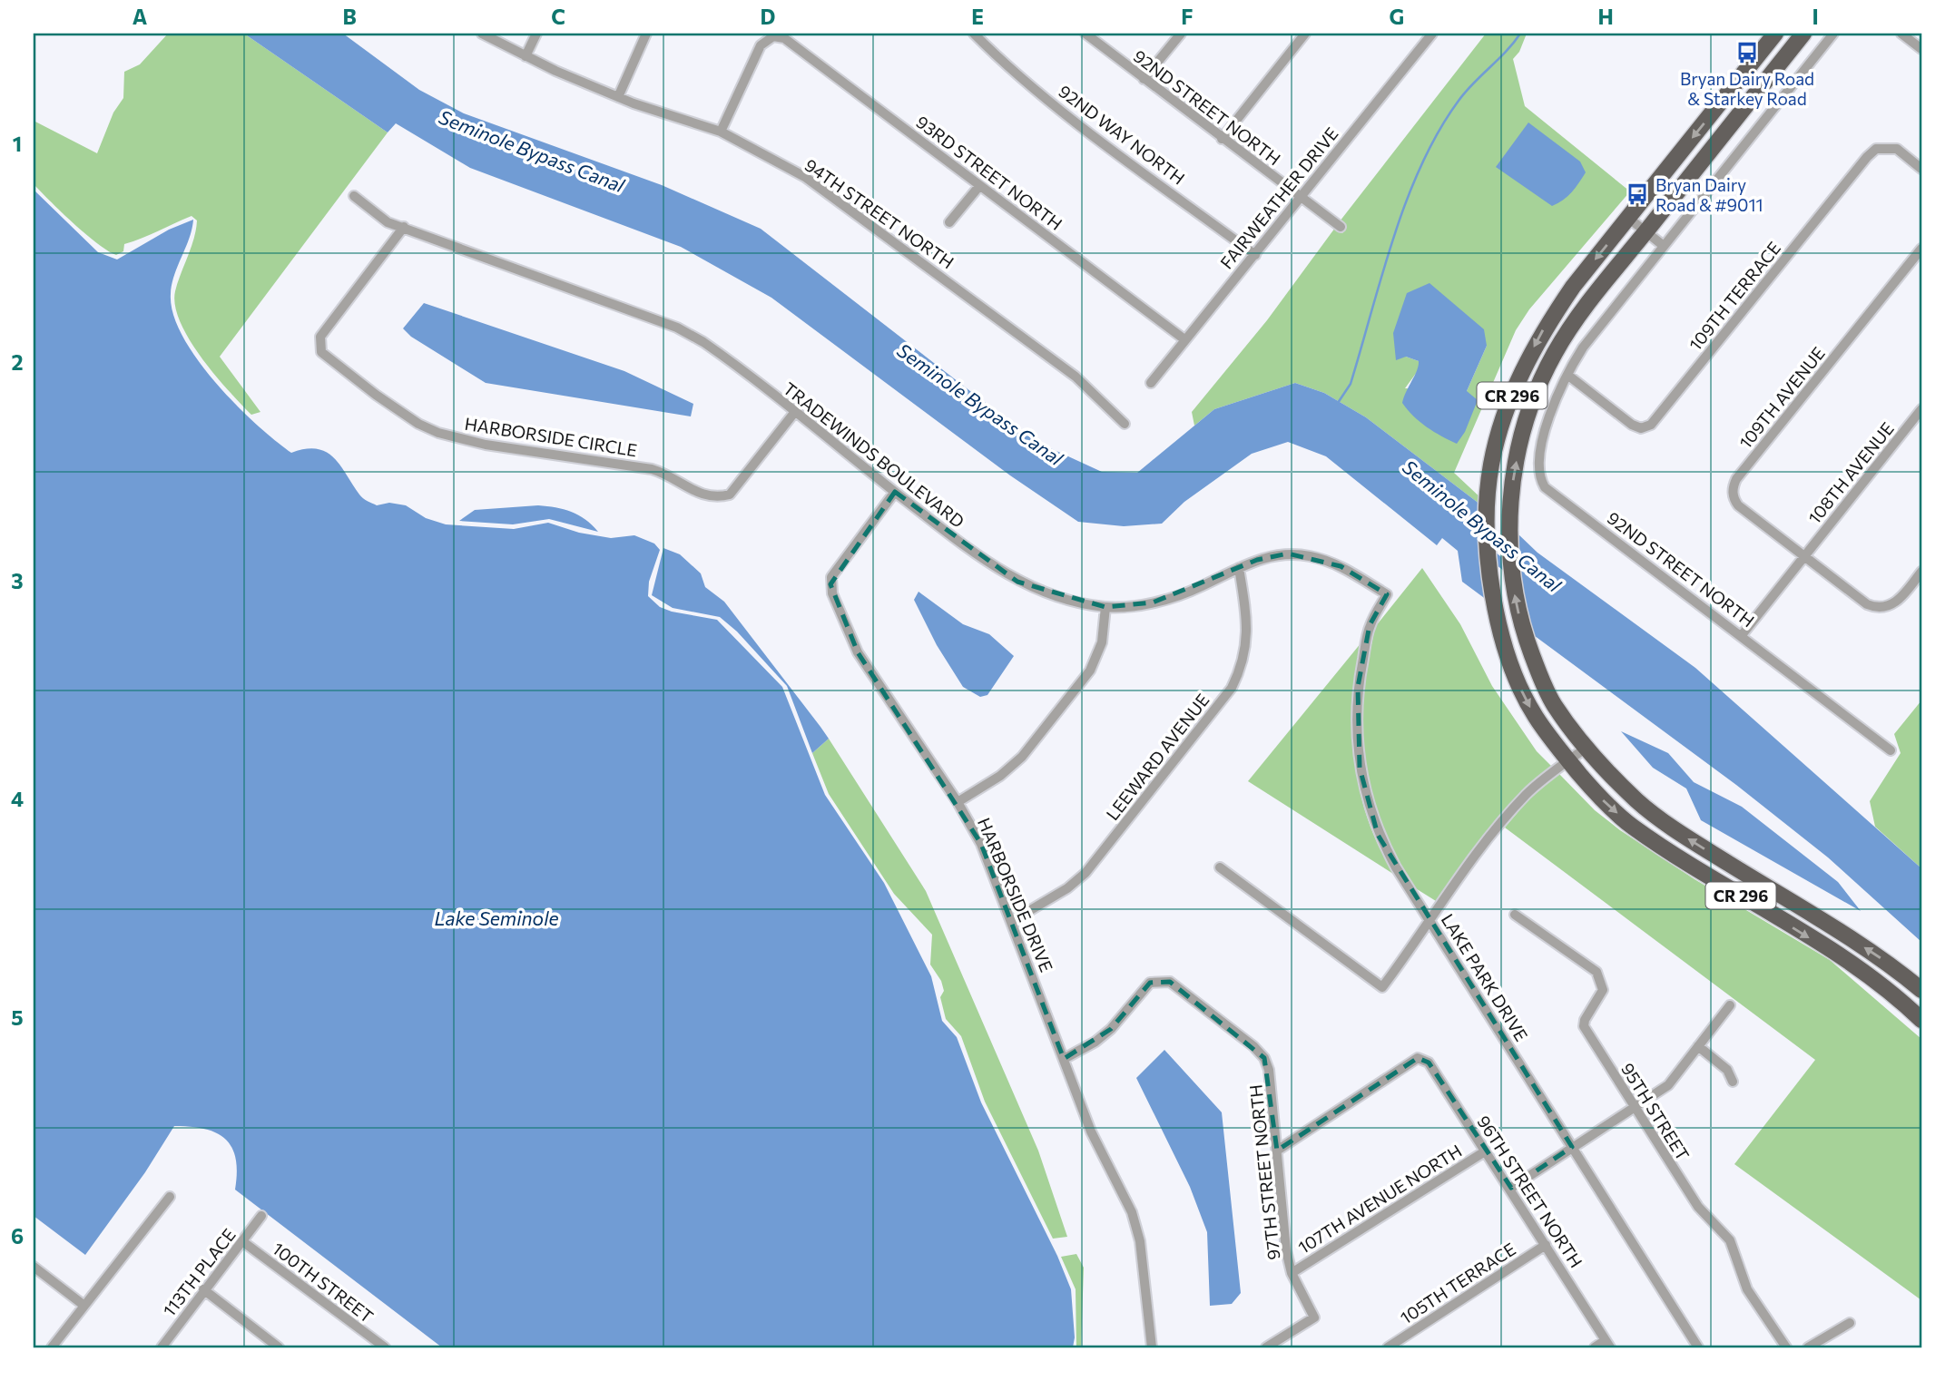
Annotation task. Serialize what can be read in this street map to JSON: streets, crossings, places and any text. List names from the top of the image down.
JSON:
{
  "streets": {
    "main road": ["CR 296"],
    "street": [
      "92ND STREET NORTH",
      "92ND WAY NORTH",
      "93RD STREET NORTH",
      "FAIRWEATHER DRIVE",
      "94TH STREET NORTH",
      "109TH TERRACE",
      "109TH AVENUE",
      "HARBORSIDE CIRCLE",
      "TRADEWINDS BOULEVARD",
      "108TH AVENUE",
      "LEEWARD AVENUE",
      "HARBORSIDE DRIVE",
      "LAKE PARK DRIVE",
      "95TH STREET",
      "97TH STREET NORTH",
      "96TH STREET NORTH",
      "107TH AVENUE NORTH",
      "113TH PLACE",
      "100TH STREET",
      "105TH TERRACE"
    ]
  },
  "crossings": [
    ["92ND STREET NORTH", "FAIRWEATHER DRIVE"],
    ["92ND STREET NORTH", "109TH TERRACE"],
    ["92ND STREET NORTH", "108TH AVENUE"],
    ["92ND WAY NORTH", "FAIRWEATHER DRIVE"],
    ["93RD STREET NORTH", "FAIRWEATHER DRIVE"],
    ["93RD STREET NORTH", "94TH STREET NORTH"],
    ["109TH AVENUE", "108TH AVENUE"],
    ["HARBORSIDE CIRCLE", "TRADEWINDS BOULEVARD"],
    ["TRADEWINDS BOULEVARD", "LEEWARD AVENUE"],
    ["TRADEWINDS BOULEVARD", "HARBORSIDE DRIVE"],
    ["TRADEWINDS BOULEVARD", "LAKE PARK DRIVE"],
    ["LEEWARD AVENUE", "HARBORSIDE DRIVE"],
    ["HARBORSIDE DRIVE", "97TH STREET NORTH"],
    ["97TH STREET NORTH", "96TH STREET NORTH"],
    ["97TH STREET NORTH", "107TH AVENUE NORTH"],
    ["96TH STREET NORTH", "107TH AVENUE NORTH"],
    ["96TH STREET NORTH", "105TH TERRACE"],
    ["113TH PLACE", "100TH STREET"]
  ],
  "water": ["Seminole Bypass Canal", "Lake Seminole"],
  "places": {
    "bus stop": ["Bryan Dairy Road & Starkey Road", "Bryan Dairy Road & #9011"]
  },
  "grid": {
    "columns": [
      "A",
      "B",
      "C",
      "D",
      "E",
      "F",
      "G",
      "H",
      "I"
    ],
    "rows": [
      "1",
      "2",
      "3",
      "4",
      "5",
      "6"
    ]
  }
}
